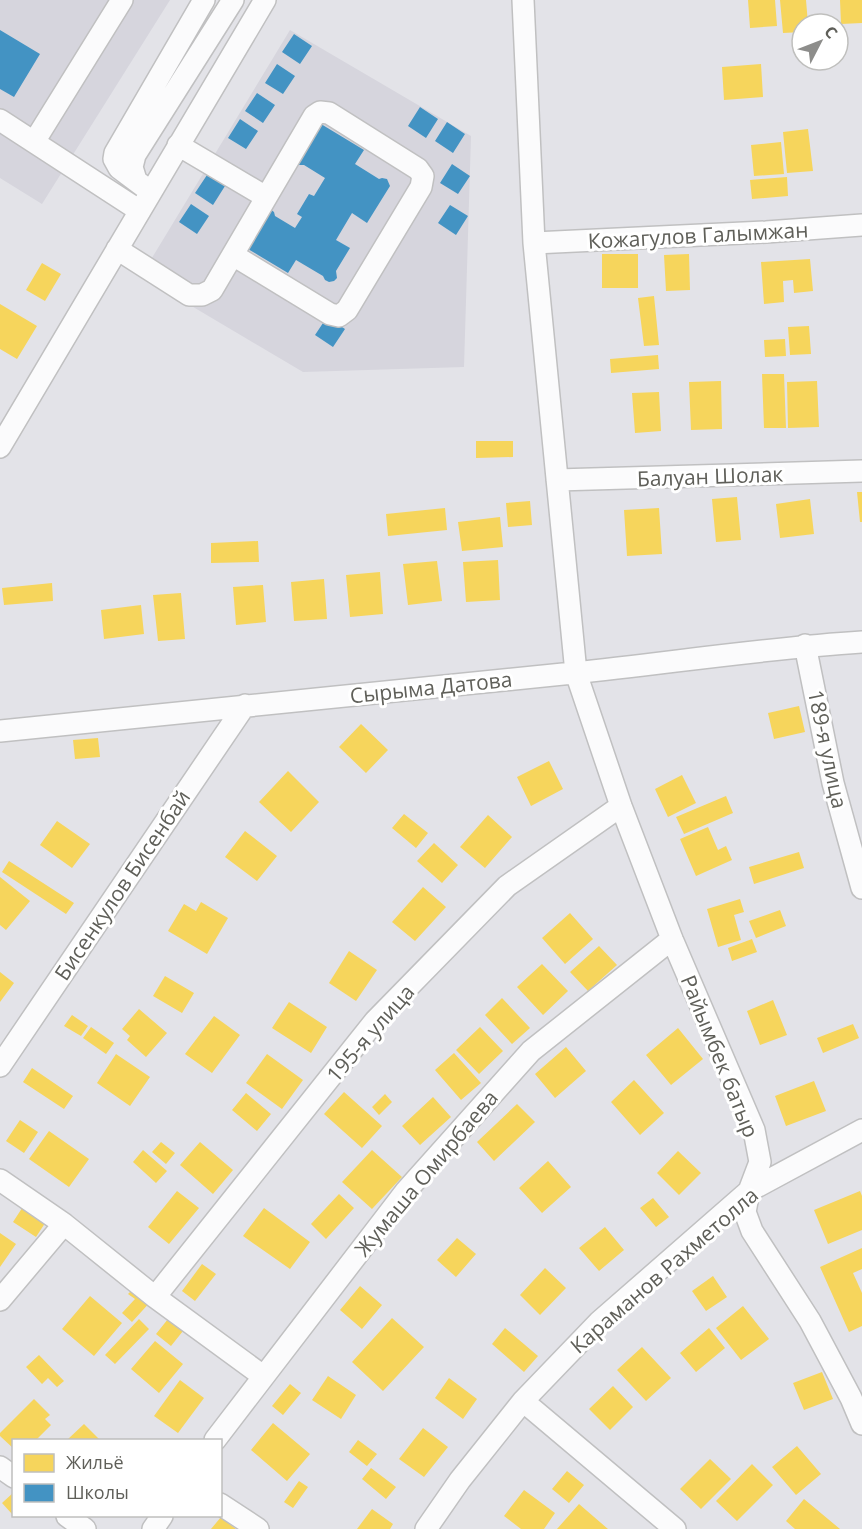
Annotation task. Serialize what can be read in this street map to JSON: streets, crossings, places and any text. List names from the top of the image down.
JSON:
{
  "streets": {
    "street": [
      "Кожагулов Галымжан",
      "Балуан Шолак",
      "Сырыма Датова",
      "189-я улица",
      "Бисенкулов Бисенбай",
      "195-я улица",
      "Райымбек батыр",
      "Жумаша Омирбаева",
      "Караманов Рахметолла"
    ]
  },
  "crossings": [
    ["Кожагулов Галымжан", "Райымбек батыр"],
    ["Балуан Шолак", "Райымбек батыр"],
    ["Сырыма Датова", "189-я улица"],
    ["Сырыма Датова", "Бисенкулов Бисенбай"],
    ["Сырыма Датова", "Райымбек батыр"],
    ["195-я улица", "Райымбек батыр"],
    ["Райымбек батыр", "Жумаша Омирбаева"],
    ["Райымбек батыр", "Караманов Рахметолла"]
  ],
  "legend": ["Жильё", "Школы"],
  "north": "top right"
}
